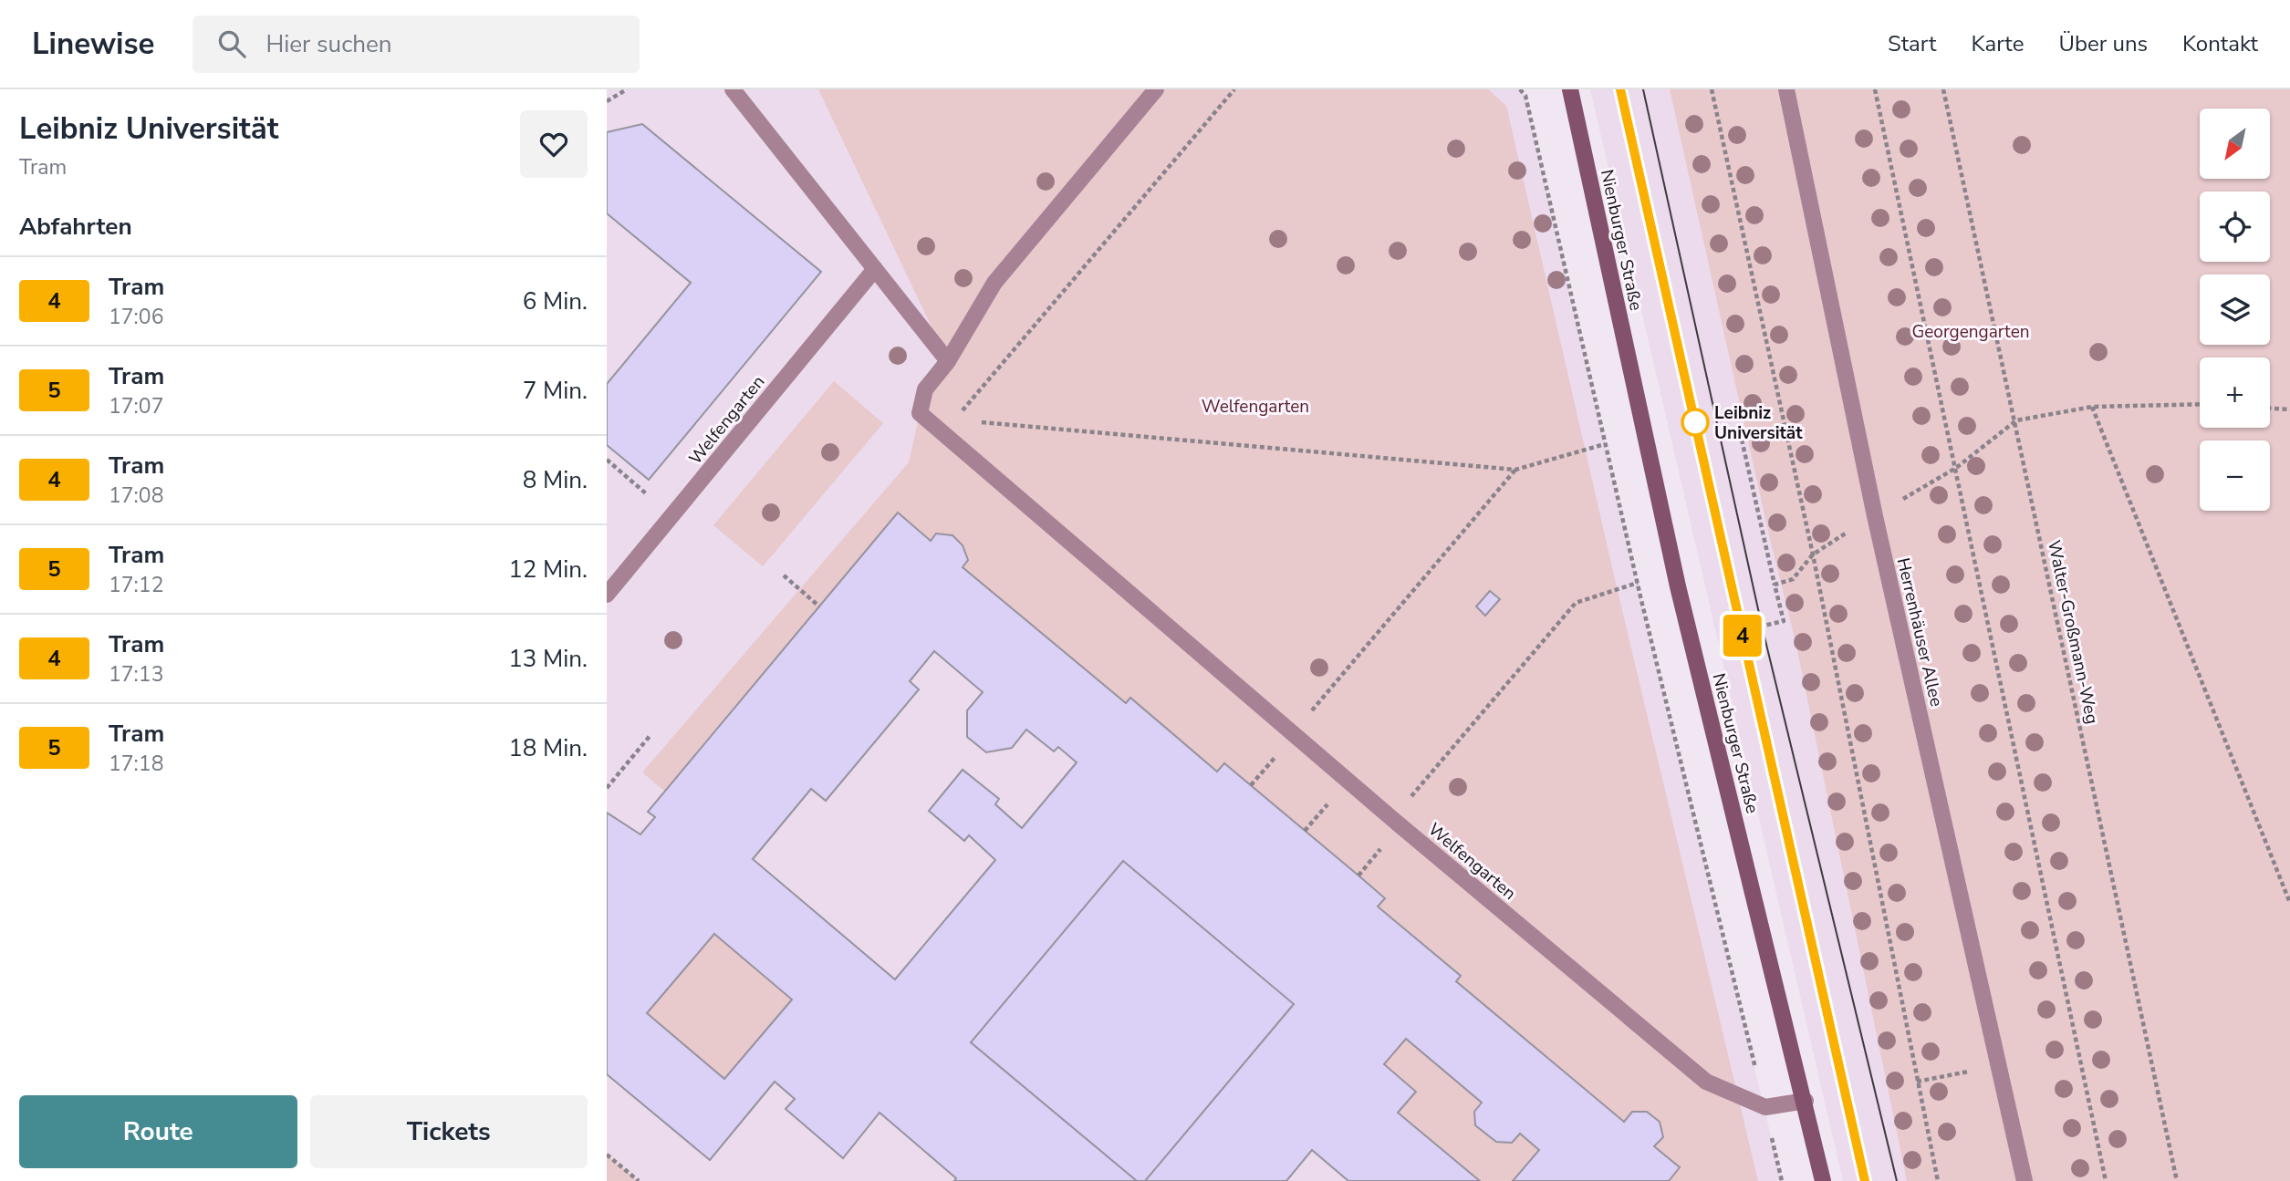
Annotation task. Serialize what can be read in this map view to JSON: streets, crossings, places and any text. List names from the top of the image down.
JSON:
{
  "streets": {
    "street": ["Nienburger Straße", "Welfengarten", "Herrenhäuser Allee"],
    "path": ["Walter-Großmann-Weg"]
  },
  "parks": ["Georgengarten", "Welfengarten"],
  "places": ["Leibniz Universität"],
  "lines": ["tram line 4"],
  "north": "bottom left",
  "page": {
    "header": "Linewise",
    "search": "Hier suchen",
    "nav": [
      "Start",
      "Karte",
      "Über uns",
      "Kontakt"
    ],
    "heading": [
      ["Leibniz Universität", "Tram"],
      "Abfahrten"
    ],
    "on_map": "4",
    "map_buttons": ["+", "−"],
    "list": [
      {
        "mark": "4",
        "name": "Tram",
        "note": "17:06",
        "value": "6 Min."
      },
      {
        "mark": "5",
        "name": "Tram",
        "note": "17:07",
        "value": "7 Min."
      },
      {
        "mark": "4",
        "name": "Tram",
        "note": "17:08",
        "value": "8 Min."
      },
      {
        "mark": "5",
        "name": "Tram",
        "note": "17:12",
        "value": "12 Min."
      },
      {
        "mark": "4",
        "name": "Tram",
        "note": "17:13",
        "value": "13 Min."
      },
      {
        "mark": "5",
        "name": "Tram",
        "note": "17:18",
        "value": "18 Min."
      }
    ],
    "buttons": ["Route", "Tickets"]
  }
}
